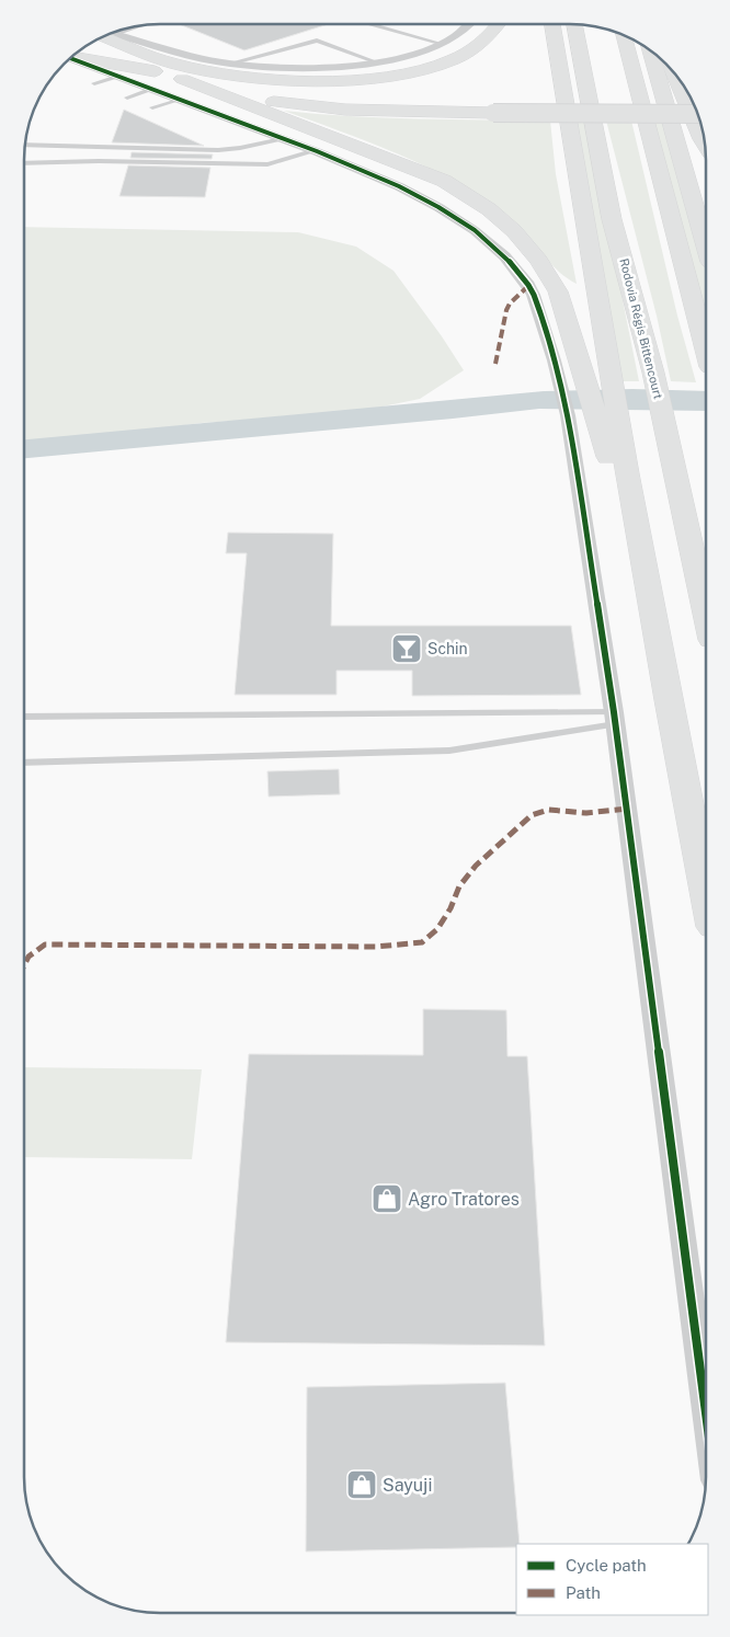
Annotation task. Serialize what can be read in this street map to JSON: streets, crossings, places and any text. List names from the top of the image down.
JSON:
{
  "streets": {
    "main road": ["Rodovia Régis Bittencourt"]
  },
  "places": {
    "bar": ["Schin"],
    "shop": ["Agro Tratores", "Sayuji"]
  },
  "legend": ["Cycle path", "Path"]
}
